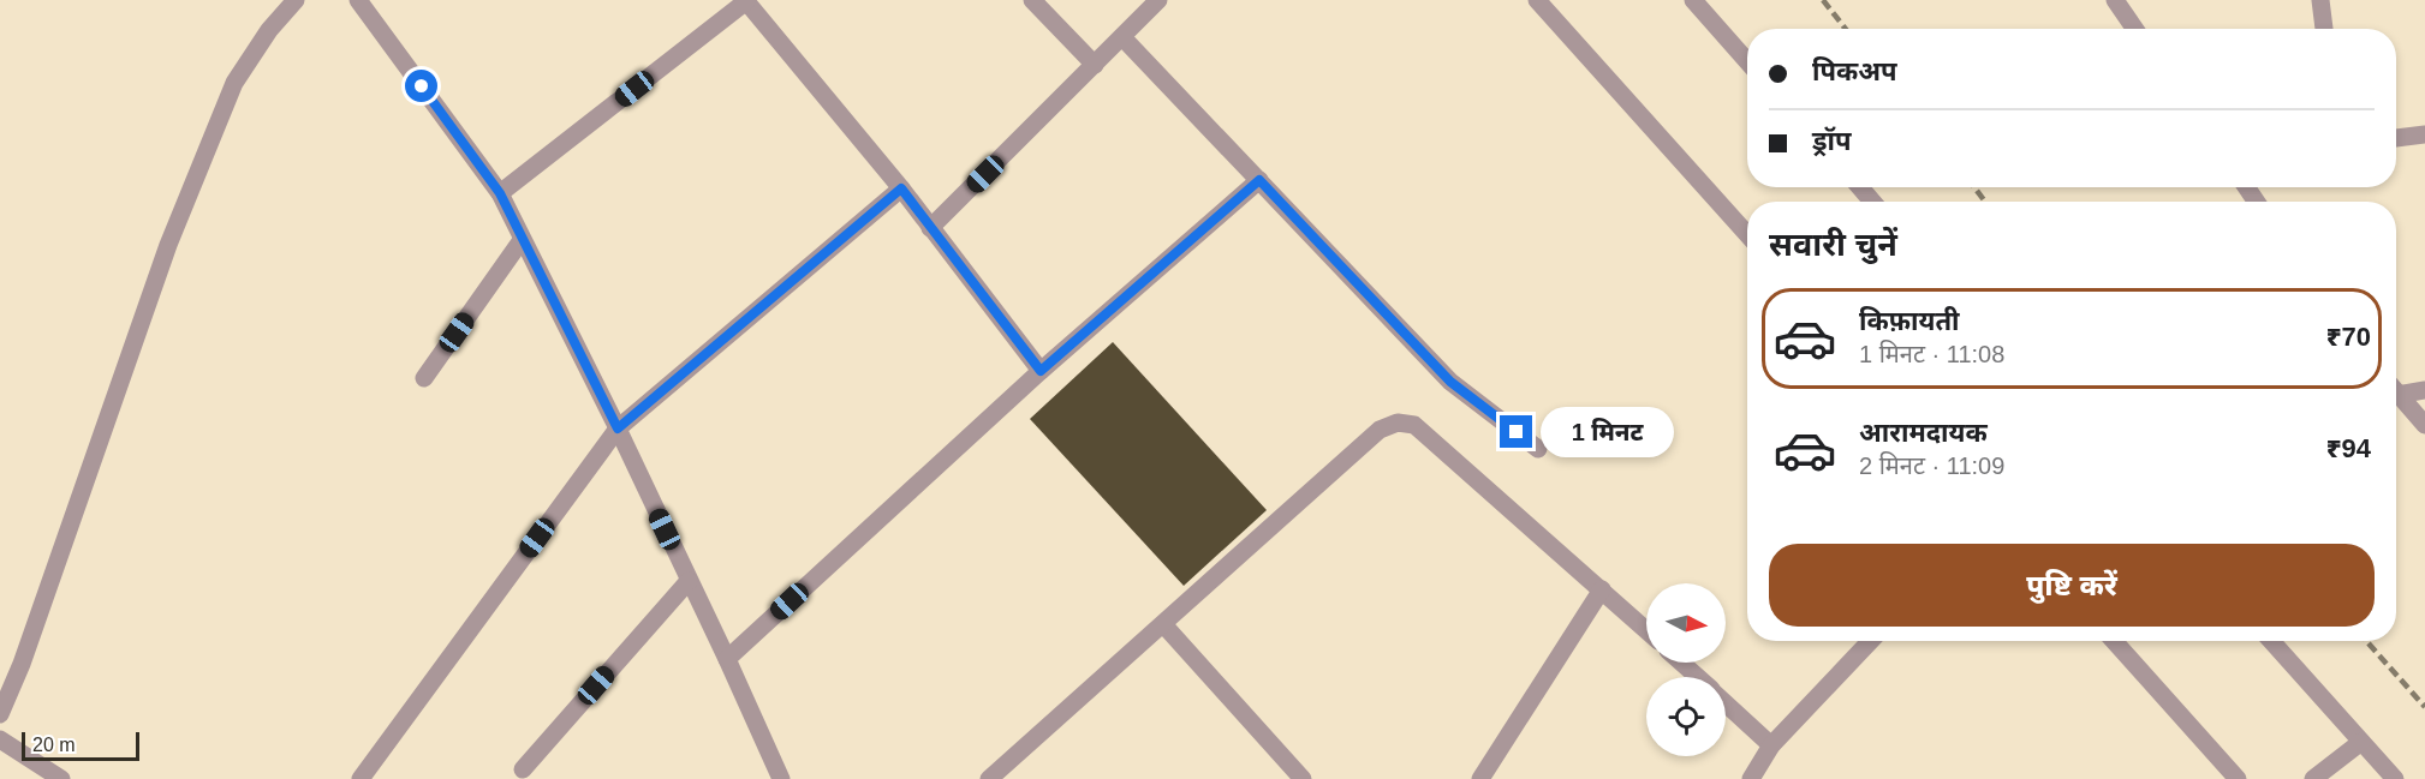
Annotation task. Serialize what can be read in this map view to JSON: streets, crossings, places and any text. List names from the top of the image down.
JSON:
{
  "scale_bar": "20 m",
  "north": "right",
  "page": {
    "banner": ["पिकअप", "ड्रॉप"],
    "heading": "सवारी चुनें",
    "list": [
      {
        "name": "किफ़ायती",
        "note": "1 मिनट · 11:08",
        "value": "₹70"
      },
      {
        "name": "आरामदायक",
        "note": "2 मिनट · 11:09",
        "value": "₹94"
      }
    ],
    "bubble": "1 मिनट",
    "buttons": "पुष्टि करें",
    "scale": "20 m"
  }
}
